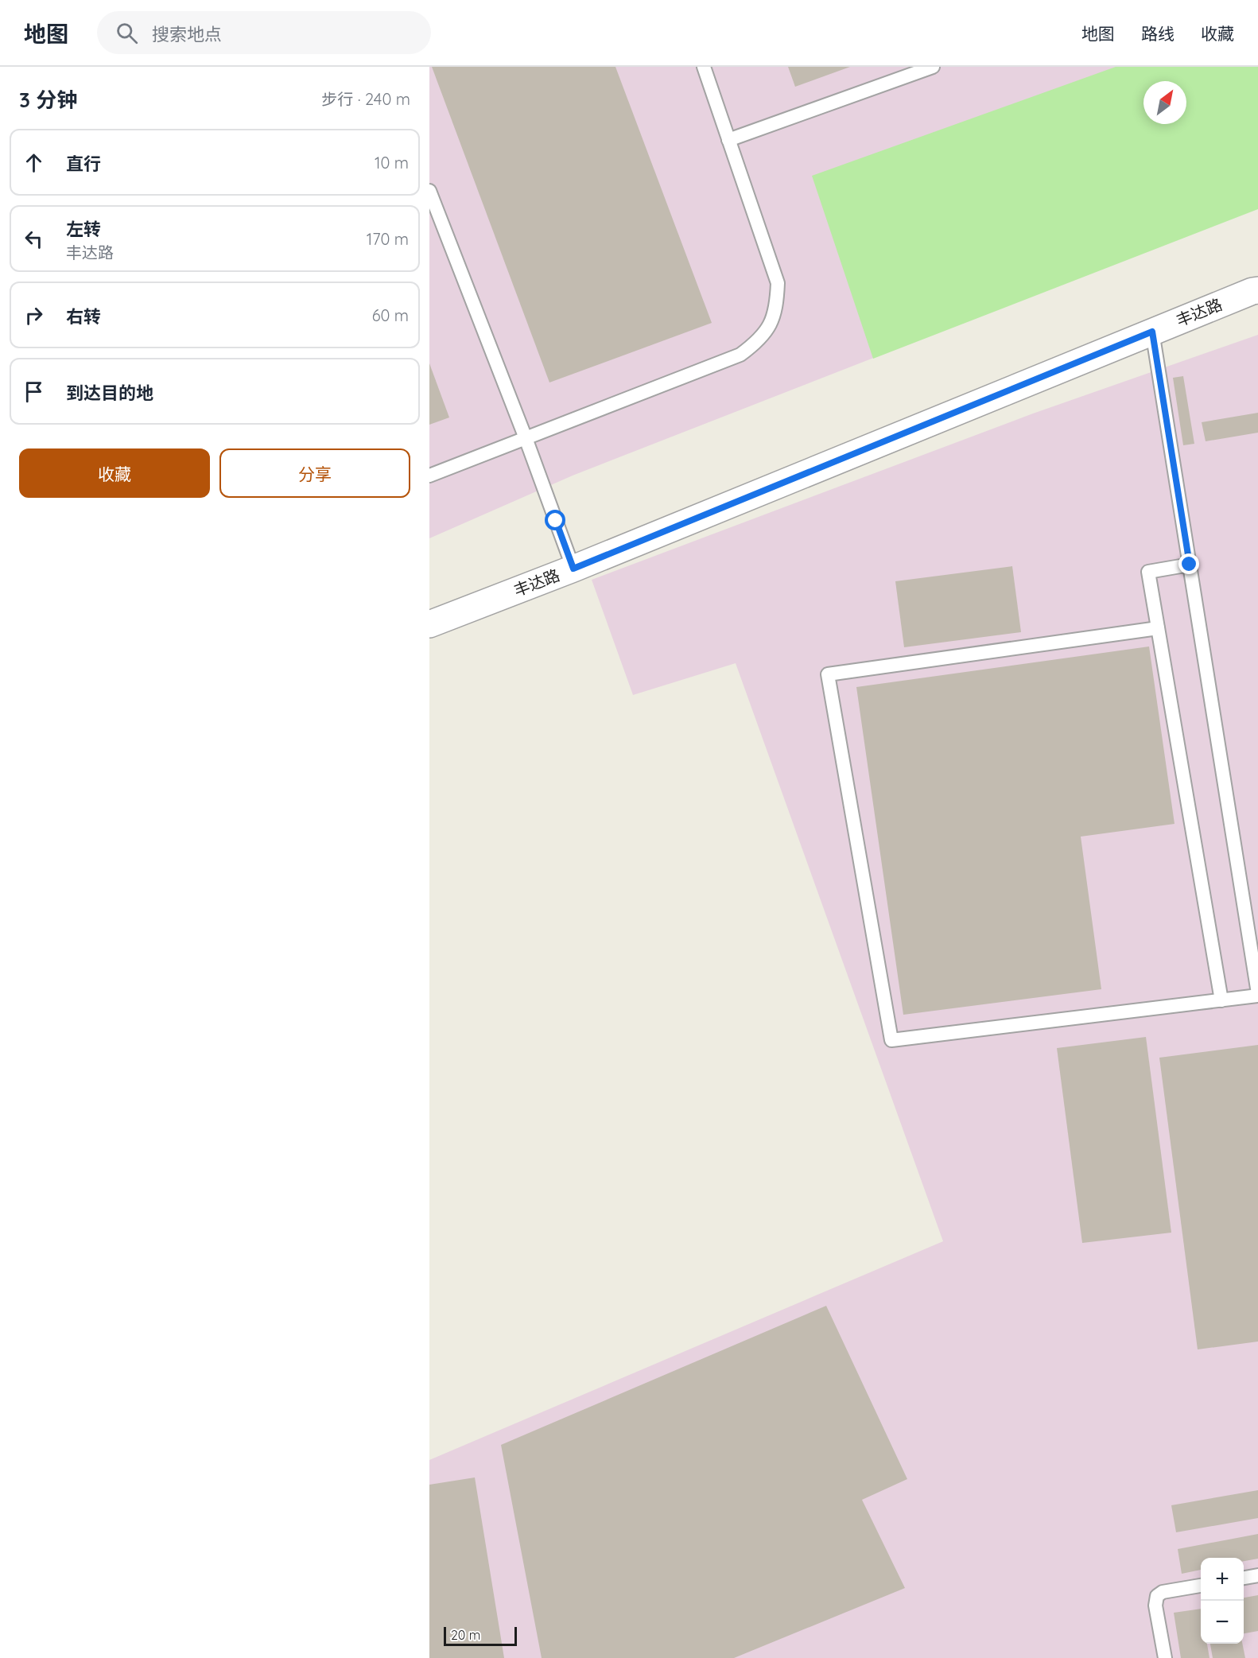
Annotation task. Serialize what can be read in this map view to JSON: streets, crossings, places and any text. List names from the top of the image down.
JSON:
{
  "streets": {
    "street": ["丰达路"]
  },
  "scale_bar": "20 m",
  "north": "top right",
  "page": {
    "header": "地图",
    "search": "搜索地点",
    "nav": ["地图", "路线", "收藏"],
    "heading": ["3 分钟", "步行 · 240 m"],
    "list": [
      ["直行", "10 m"],
      ["左转", "丰达路", "170 m"],
      ["右转", "60 m"],
      "到达目的地"
    ],
    "buttons": ["收藏", "分享"],
    "map_buttons": ["+", "−"],
    "scale": "20 m"
  }
}
